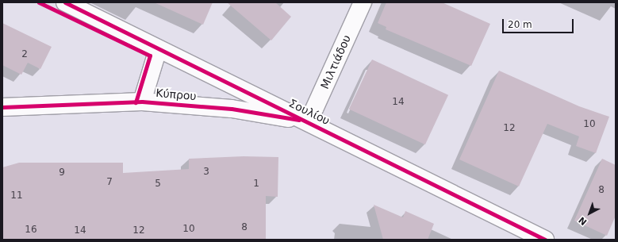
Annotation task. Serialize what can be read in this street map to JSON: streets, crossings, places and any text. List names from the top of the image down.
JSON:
{
  "streets": {
    "street": ["Μιλτιάδου", "Κύπρου", "Σουλίου"]
  },
  "crossings": [
    ["Μιλτιάδου", "Κύπρου"],
    ["Μιλτιάδου", "Σουλίου"],
    ["Κύπρου", "Σουλίου"]
  ],
  "house_numbers": [
    "2",
    "14",
    "10",
    "12",
    "3",
    "9",
    "7",
    "5",
    "1",
    "8",
    "11",
    "8",
    "10",
    "16",
    "14",
    "12"
  ],
  "scale_bar": "20 m",
  "north": "bottom left"
}
